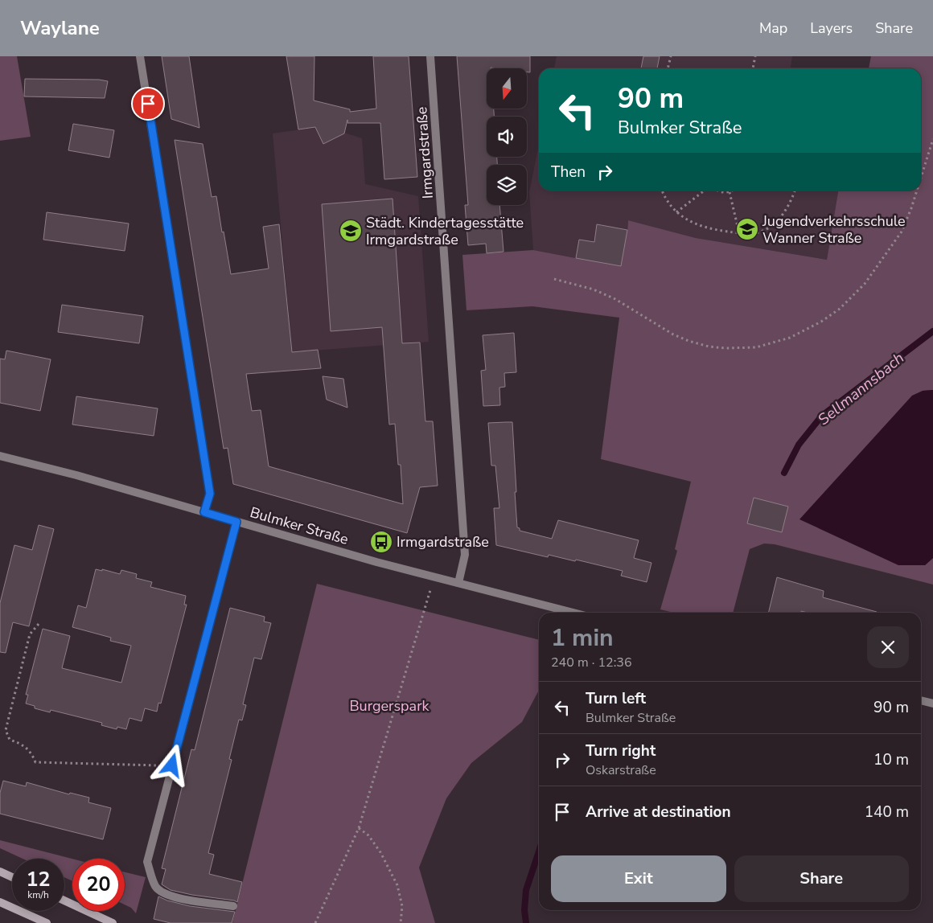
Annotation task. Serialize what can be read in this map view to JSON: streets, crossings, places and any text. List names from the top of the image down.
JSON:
{
  "streets": {
    "street": ["Irmgardstraße", "Bulmker Straße"]
  },
  "crossings": [
    ["Irmgardstraße", "Bulmker Straße"]
  ],
  "water": ["Sellmannsbach"],
  "parks": ["Burgerspark"],
  "places": {
    "school or university": ["Jugendverkehrsschule Wanner Straße", "Städt. Kindertagesstätte Irmgardstraße"],
    "bus stop": ["Irmgardstraße"]
  },
  "north": "bottom",
  "page": {
    "header": "Waylane",
    "nav": ["Map", "Layers", "Share"],
    "turn": ["90 m", "Bulmker Straße"],
    "then": "Then",
    "heading": ["1 min", "240 m · 12:36"],
    "list": [
      {
        "name": "Turn left",
        "note": "Bulmker Straße",
        "value": "90 m"
      },
      {
        "name": "Turn right",
        "note": "Oskarstraße",
        "value": "10 m"
      },
      {
        "name": "Arrive at destination",
        "value": "140 m"
      }
    ],
    "buttons": ["Exit", "Share"],
    "speed": "12 km/h",
    "limit": "20"
  }
}
